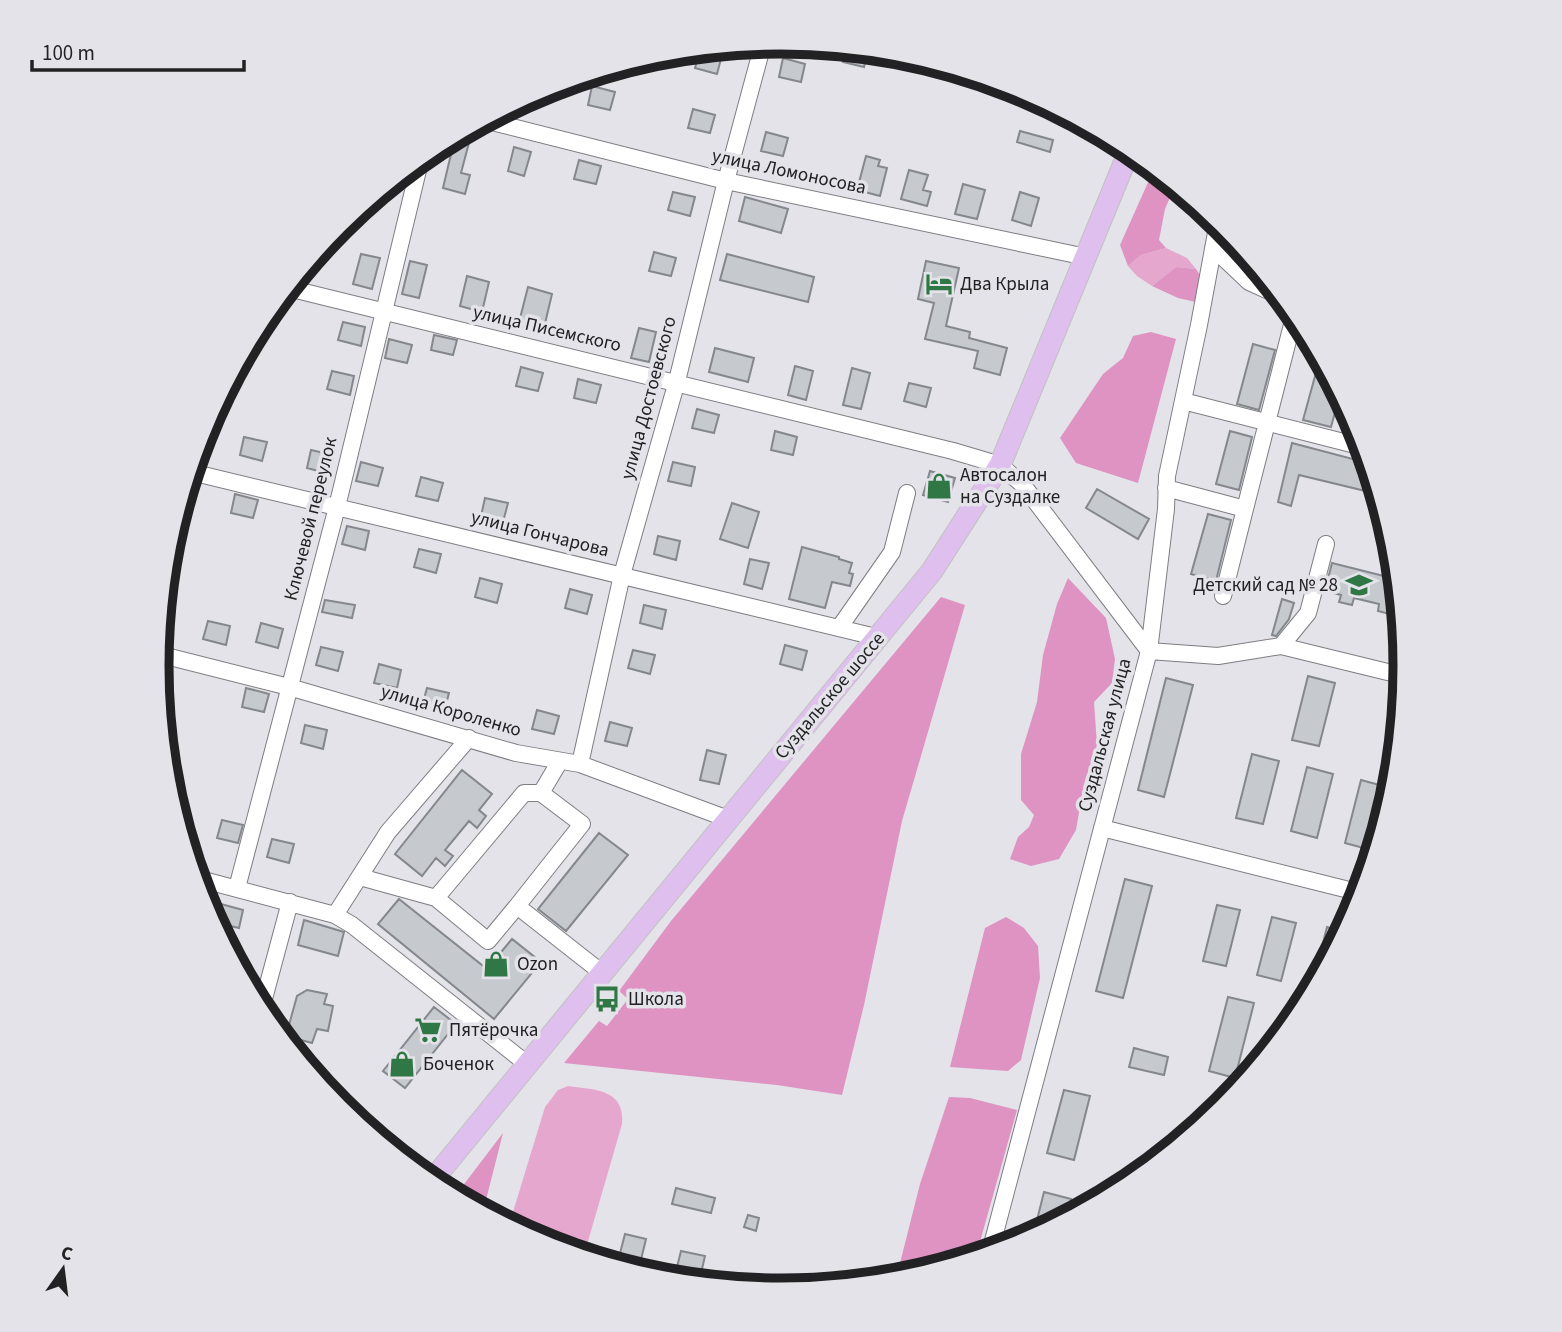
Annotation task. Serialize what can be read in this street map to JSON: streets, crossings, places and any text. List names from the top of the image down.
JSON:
{
  "streets": {
    "main road": ["Суздальское шоссе"],
    "street": [
      "улица Ломоносова",
      "улица Писемского",
      "улица Достоевского",
      "Ключевой переулок",
      "улица Гончарова",
      "улица Короленко",
      "Суздальская улица"
    ]
  },
  "crossings": [
    ["улица Ломоносова", "улица Достоевского"],
    ["улица Ломоносова", "Суздальское шоссе"],
    ["улица Писемского", "улица Достоевского"],
    ["улица Писемского", "Ключевой переулок"],
    ["улица Писемского", "Суздальское шоссе"],
    ["улица Достоевского", "улица Гончарова"],
    ["улица Достоевского", "улица Короленко"],
    ["Ключевой переулок", "улица Гончарова"],
    ["Ключевой переулок", "улица Короленко"],
    ["улица Гончарова", "Суздальское шоссе"],
    ["Суздальское шоссе", "улица Короленко"]
  ],
  "places": {
    "hotel": ["Два Крыла"],
    "shop": ["Автосалон на Суздалке", "Ozon", "Боченок"],
    "school or university": ["Детский сад № 28"],
    "bus stop": ["Школа"],
    "supermarket": ["Пятёрочка"]
  },
  "scale_bar": "100 m",
  "north": "top"
}
